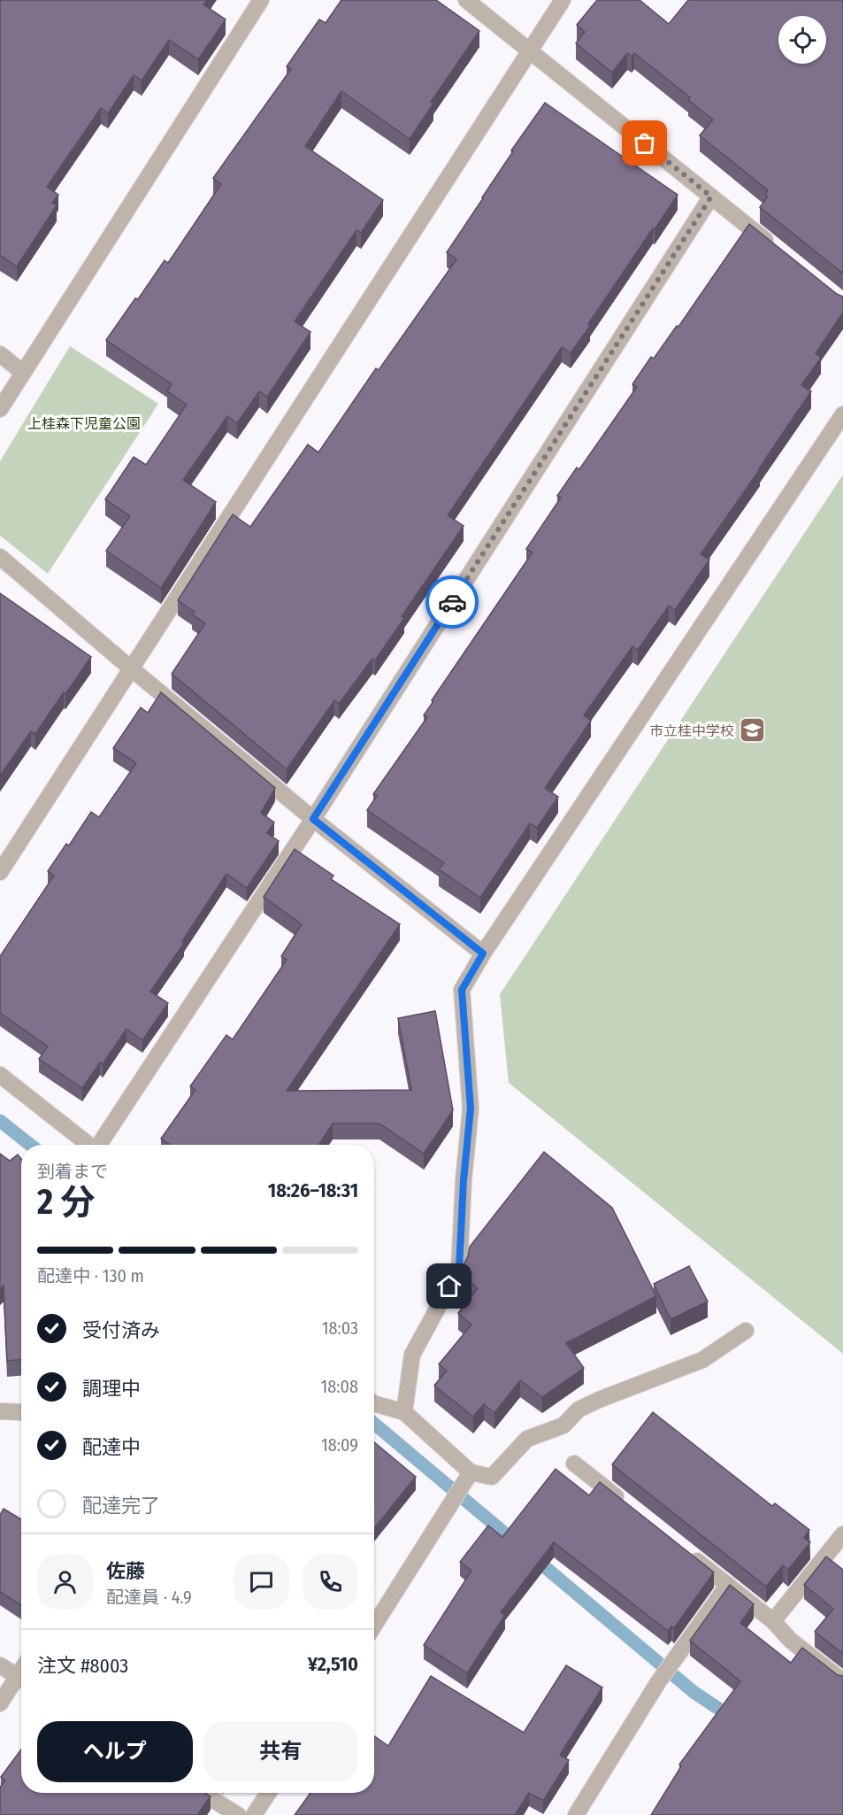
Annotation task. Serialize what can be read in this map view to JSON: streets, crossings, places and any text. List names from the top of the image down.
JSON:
{
  "parks": ["上桂森下児童公園"],
  "places": {
    "school or university": ["市立桂中学校"]
  },
  "page": {
    "heading": ["2 分", "到着まで", "18:26–18:31"],
    "panel": [
      "佐藤",
      "配達員 · 4.9",
      "注文 #8003",
      "¥2,510"
    ],
    "bar": "配達中 · 130 m",
    "list": [
      ["受付済み", "18:03"],
      ["調理中", "18:08"],
      ["配達中", "18:09"],
      "配達完了"
    ],
    "buttons": ["ヘルプ", "共有"]
  }
}
